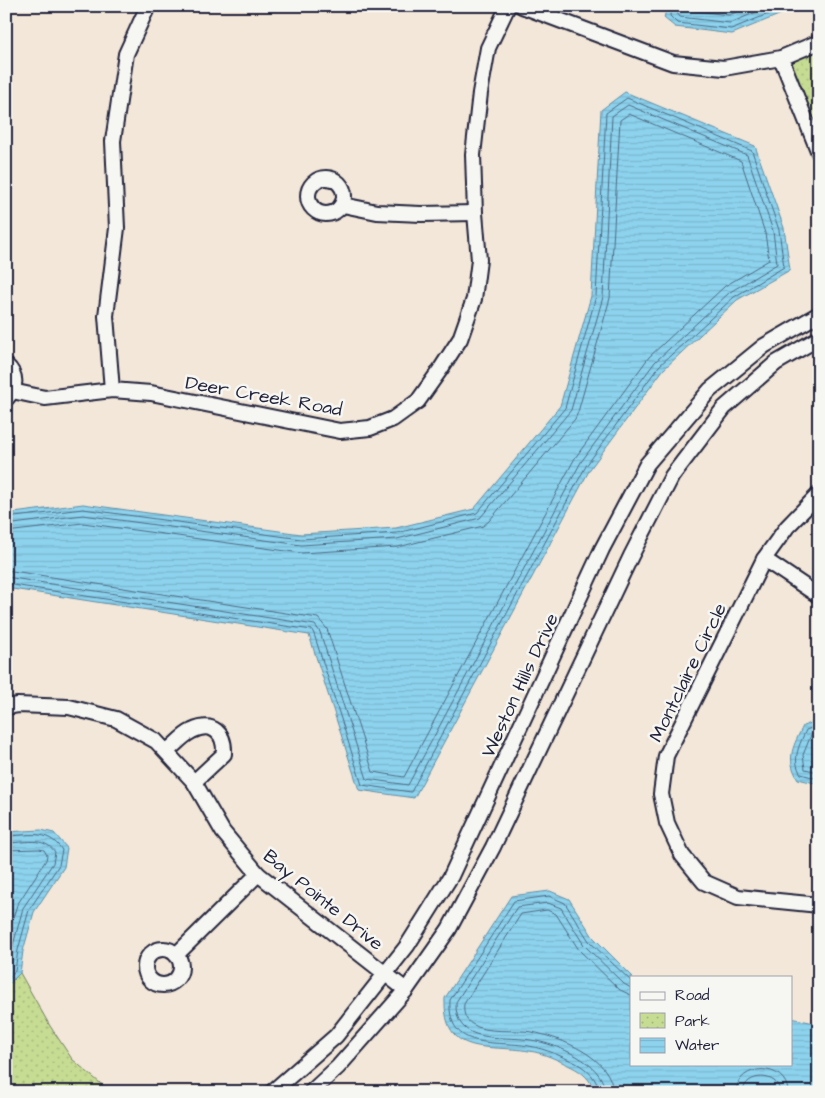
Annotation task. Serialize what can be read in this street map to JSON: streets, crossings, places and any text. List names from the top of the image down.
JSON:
{
  "streets": {
    "street": [
      "Deer Creek Road",
      "Montclaire Circle",
      "Weston Hills Drive",
      "Bay Pointe Drive"
    ]
  },
  "crossings": [
    ["Weston Hills Drive", "Bay Pointe Drive"]
  ],
  "legend": ["Road", "Park", "Water"]
}
